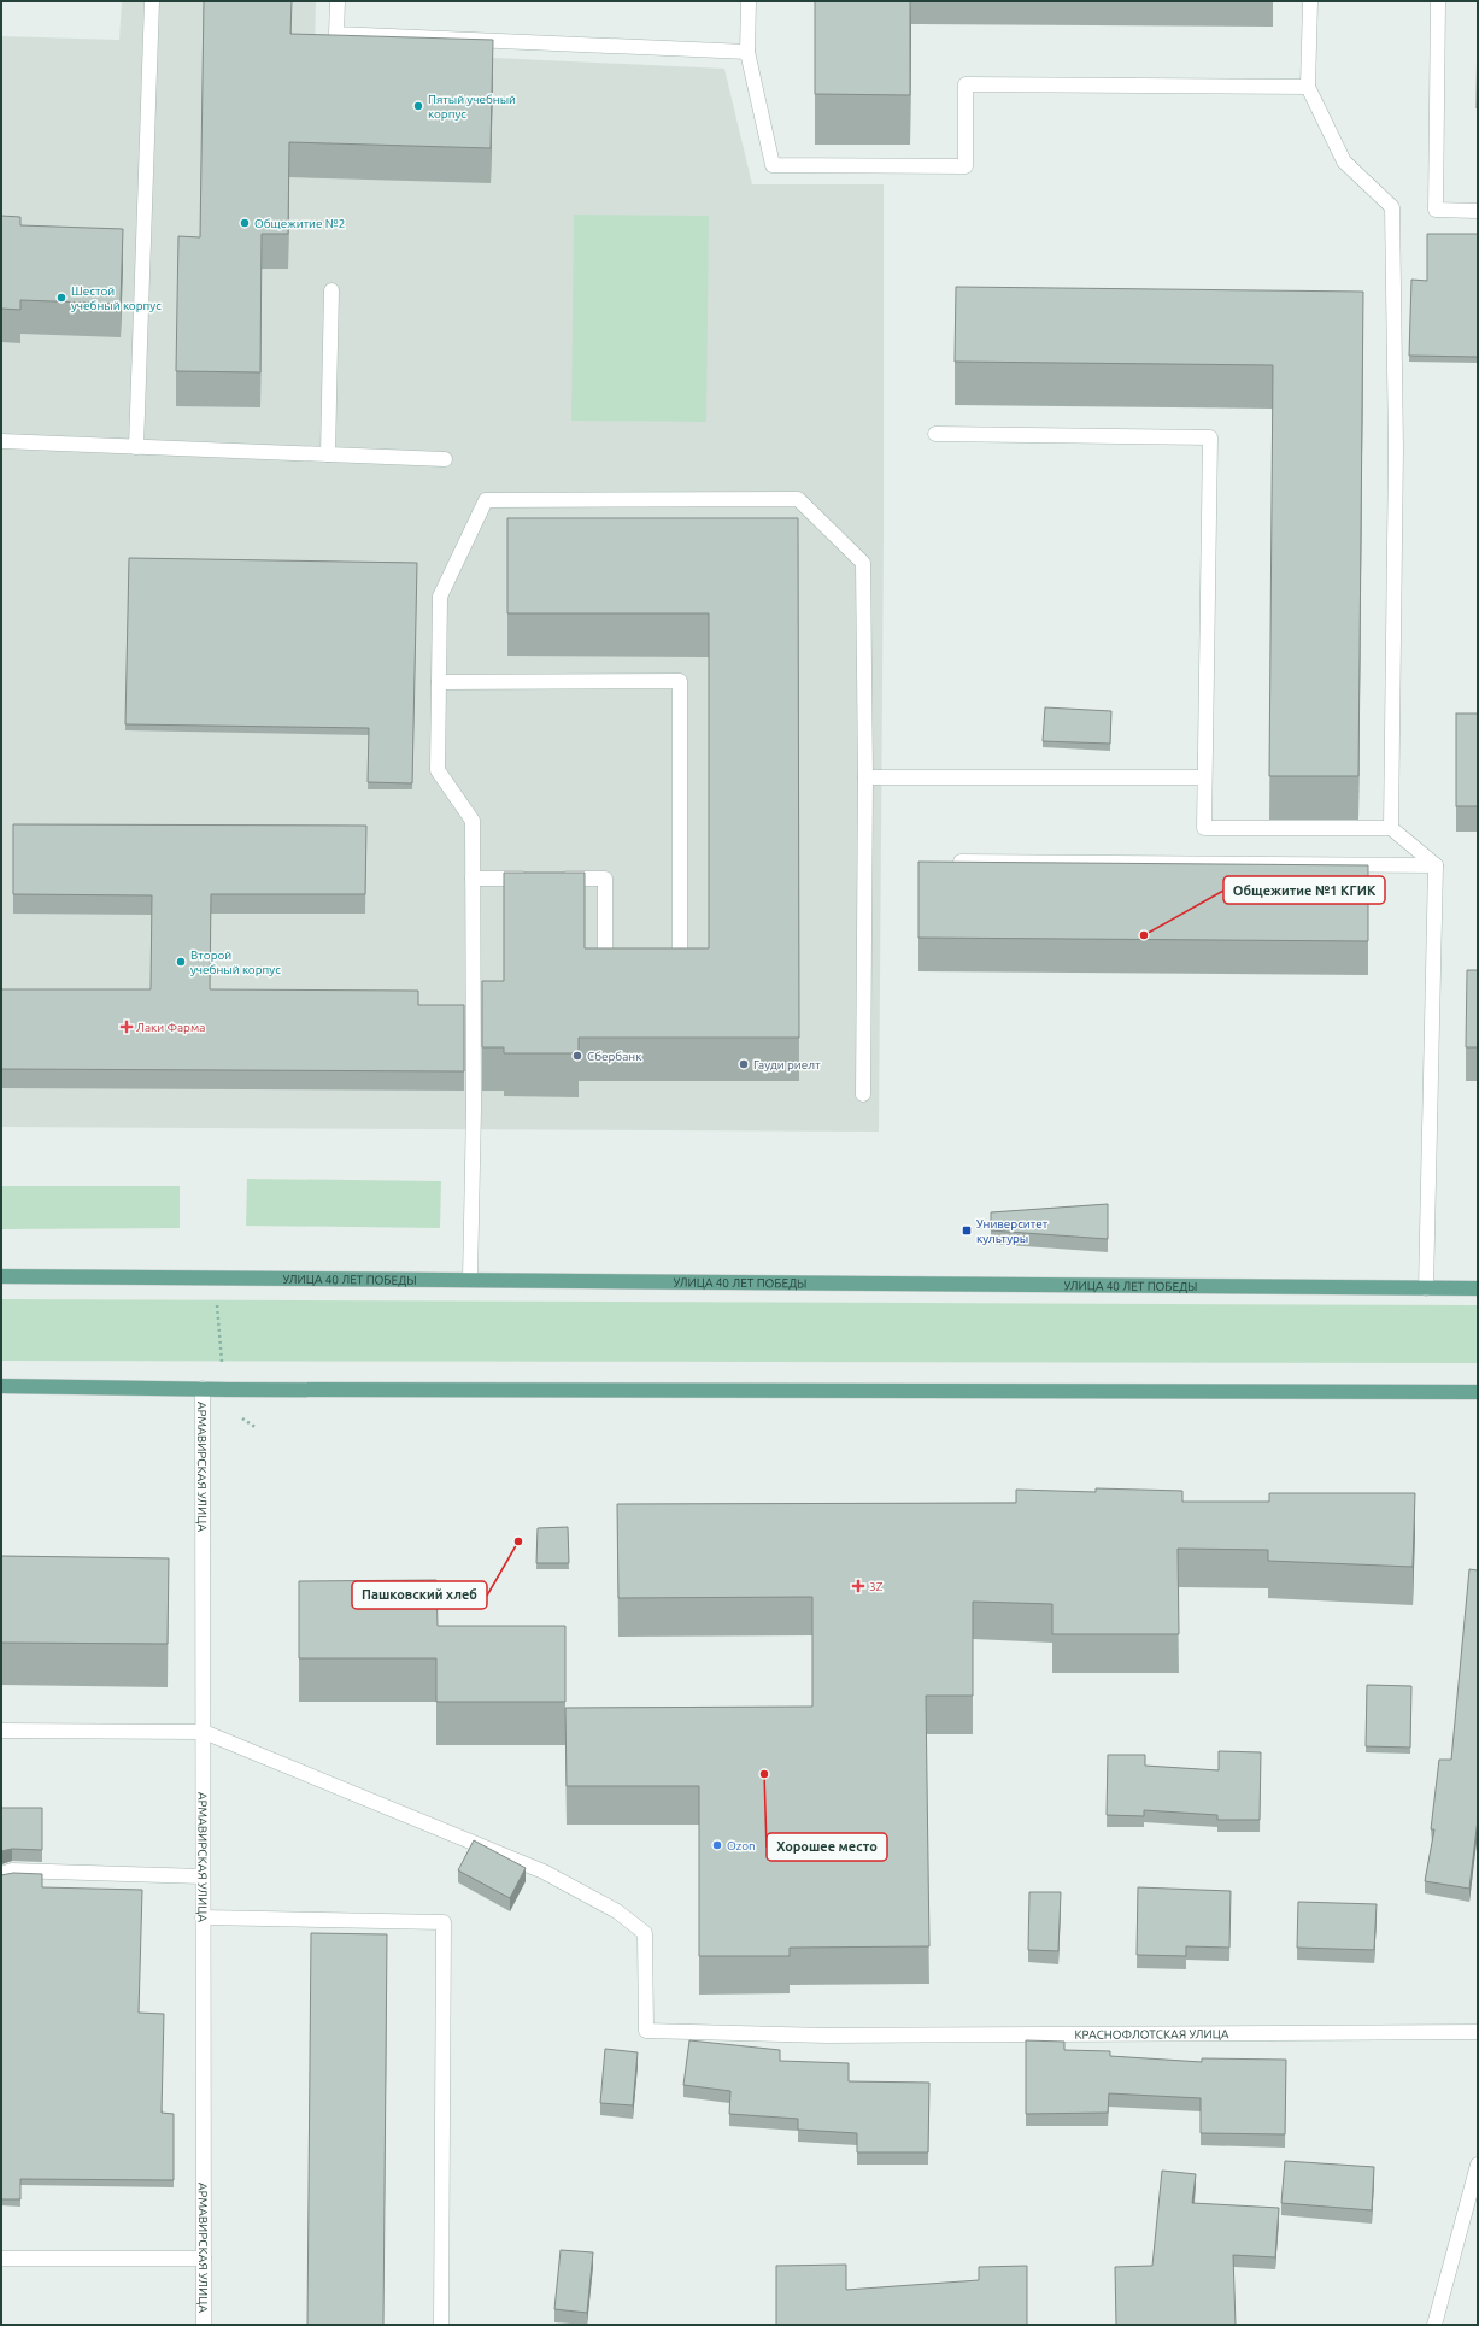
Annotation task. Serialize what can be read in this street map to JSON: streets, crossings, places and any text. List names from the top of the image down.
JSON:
{
  "streets": {
    "main road": ["УЛИЦА 40 ЛЕТ ПОБЕДЫ"],
    "street": ["АРМАВИРСКАЯ УЛИЦА", "КРАСНОФЛОТСКАЯ УЛИЦА"]
  },
  "crossings": [
    ["АРМАВИРСКАЯ УЛИЦА", "КРАСНОФЛОТСКАЯ УЛИЦА"]
  ],
  "places": {
    "other": [
      "Пятый учебный корпус",
      "Общежитие №2",
      "Шестой учебный корпус",
      "Общежитие №1 КГИК",
      "Второй учебный корпус",
      "Сбербанк",
      "Гауди риелт",
      "Пашковский хлеб",
      "Хорошее место",
      "Ozon"
    ],
    "health": ["Лаки Фарма", "3Z"],
    "transit": ["Университет культуры"]
  }
}
